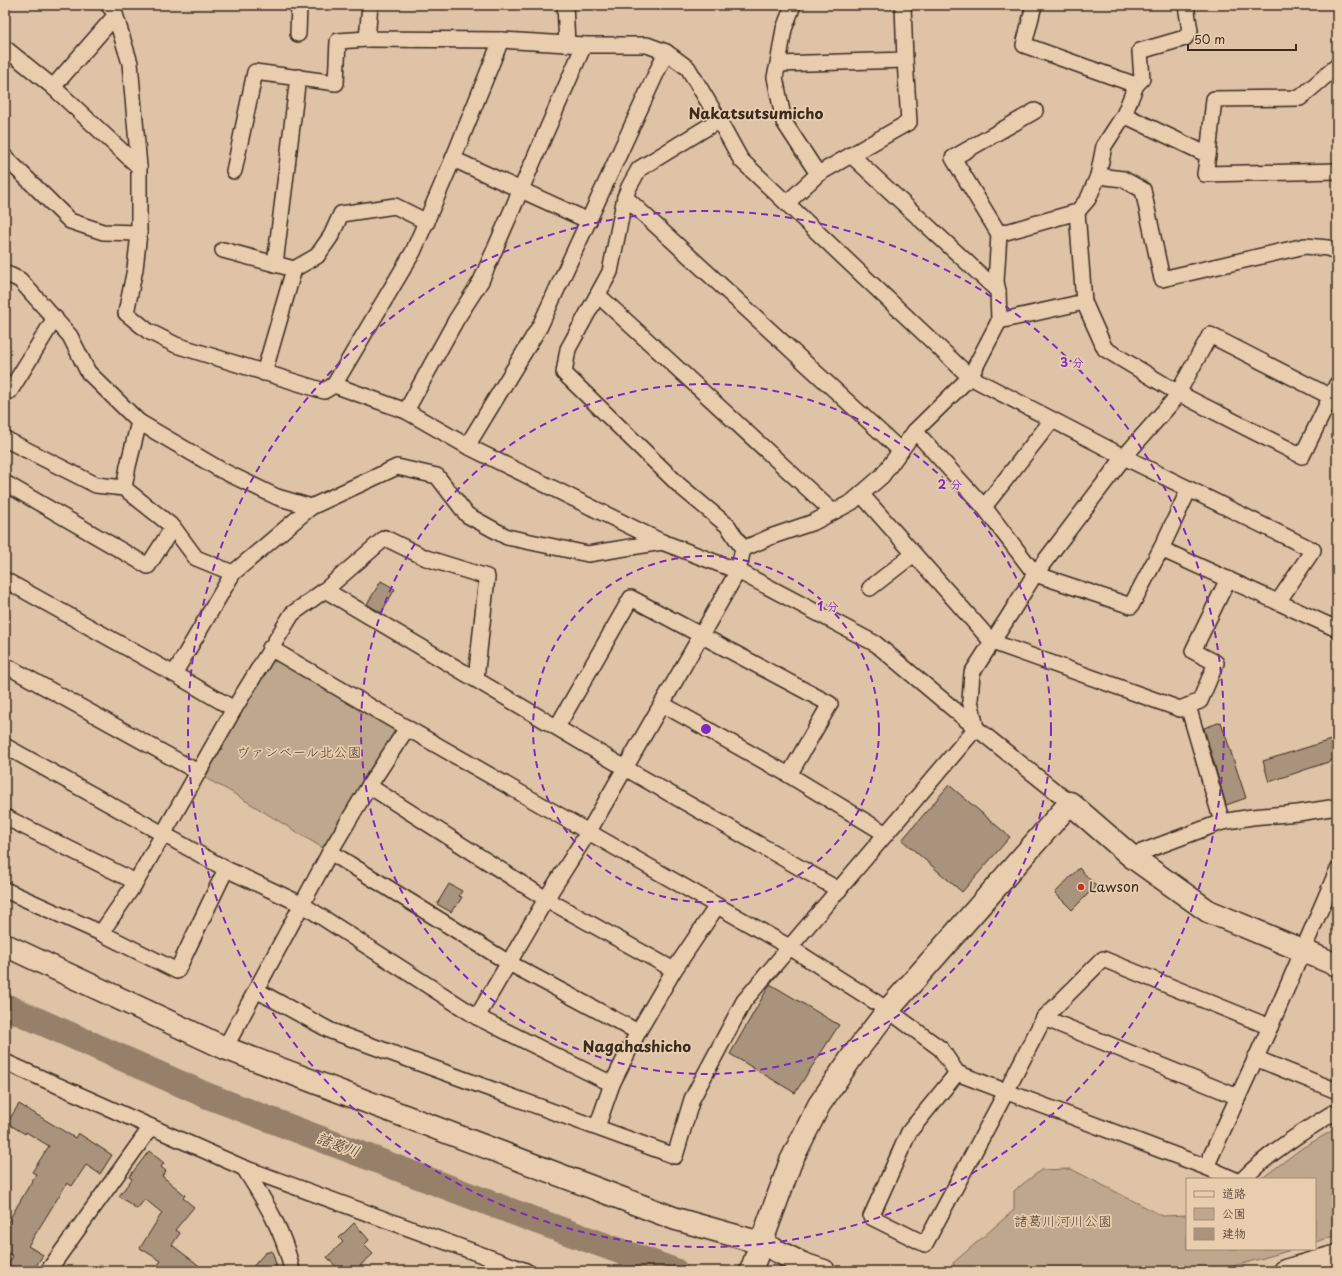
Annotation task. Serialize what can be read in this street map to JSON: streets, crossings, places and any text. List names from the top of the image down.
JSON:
{
  "districts": ["Nakatsutsumicho", "Nagahashicho"],
  "water": ["諸葛川"],
  "parks": ["ヴァンベール北公園", "諸葛川河川公園"],
  "places": ["Lawson"],
  "legend": ["道路", "公園", "建物"],
  "scale_bar": "50 m",
  "rings": ["3 分", "2 分", "1 分"]
}
